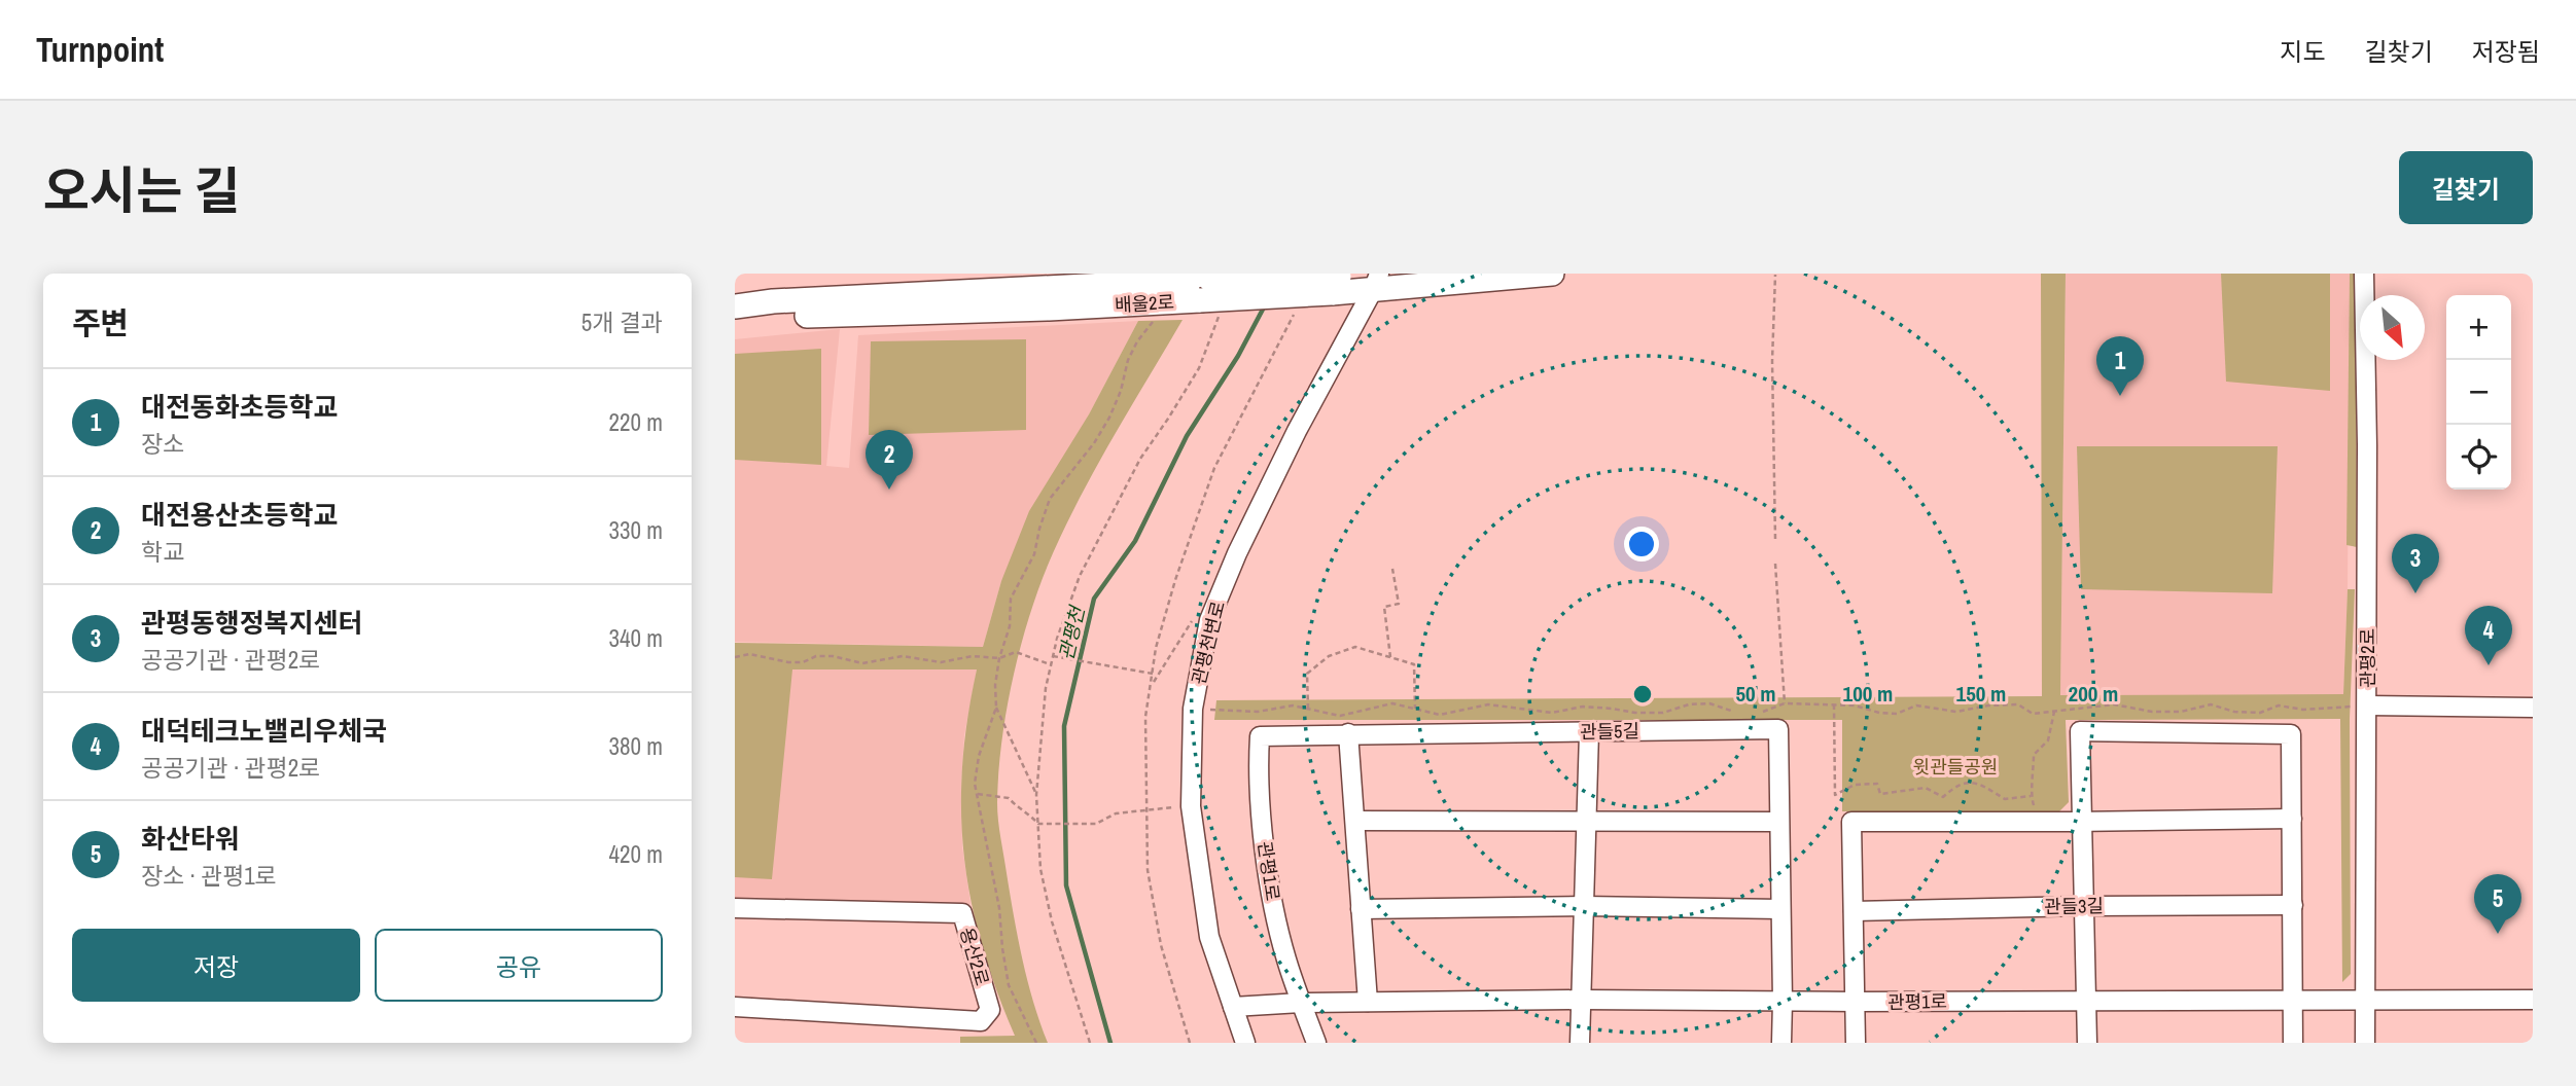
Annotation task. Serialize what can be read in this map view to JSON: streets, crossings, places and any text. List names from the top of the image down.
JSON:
{
  "streets": {
    "main road": ["배울2로"],
    "street": [
      "관평천변로",
      "관평2로",
      "관들5길",
      "관평1로",
      "관들3길",
      "용산2로"
    ]
  },
  "crossings": [
    ["배울2로", "관평천변로"],
    ["관평천변로", "관평1로"],
    ["관평2로", "관평1로"],
    ["관들5길", "관평1로"]
  ],
  "water": ["관평천"],
  "parks": ["윗관들공원"],
  "north": "bottom right",
  "page": {
    "header": "Turnpoint",
    "nav": ["지도", "길찾기", "저장됨"],
    "title": "오시는 길",
    "buttons": [
      "길찾기",
      ["저장", "공유"]
    ],
    "heading": ["주변", "5개 결과"],
    "map_buttons": ["+", "−"],
    "pins": [
      "1",
      "2",
      "3",
      "4",
      "5"
    ],
    "list": [
      {
        "mark": "1",
        "name": "대전동화초등학교",
        "note": "장소",
        "value": "220 m"
      },
      {
        "mark": "2",
        "name": "대전용산초등학교",
        "note": "학교",
        "value": "330 m"
      },
      {
        "mark": "3",
        "name": "관평동행정복지센터",
        "note": "공공기관 · 관평2로",
        "value": "340 m"
      },
      {
        "mark": "4",
        "name": "대덕테크노밸리우체국",
        "note": "공공기관 · 관평2로",
        "value": "380 m"
      },
      {
        "mark": "5",
        "name": "화산타워",
        "note": "장소 · 관평1로",
        "value": "420 m"
      }
    ]
  },
  "rings": [
    "50 m",
    "100 m",
    "150 m",
    "200 m"
  ]
}
